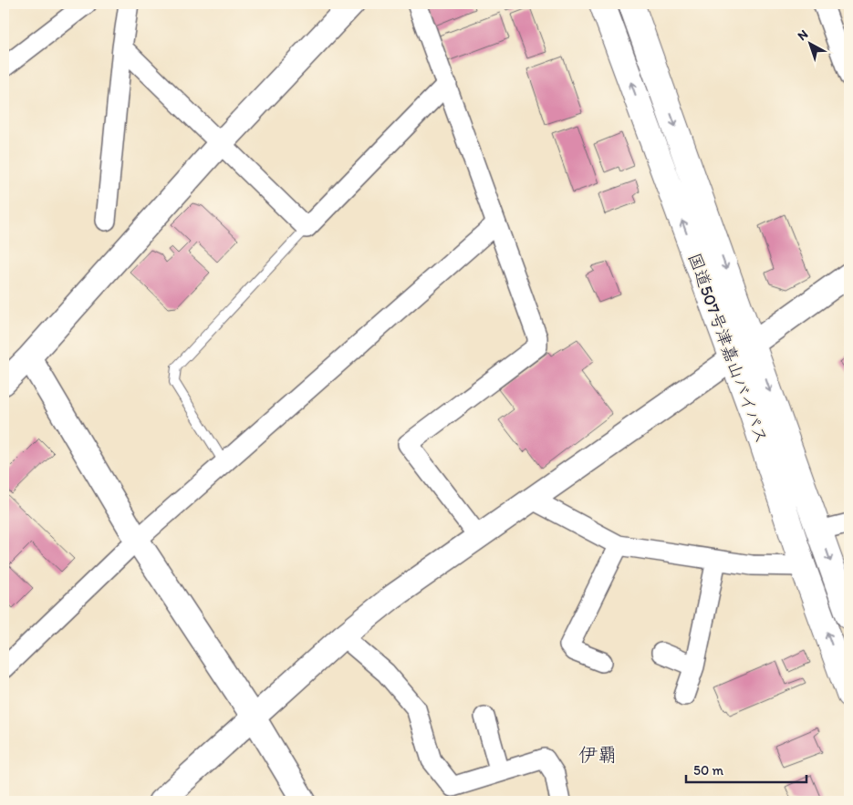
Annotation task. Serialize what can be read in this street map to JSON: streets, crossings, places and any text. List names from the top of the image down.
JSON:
{
  "streets": {
    "highway": ["国道507号津嘉山バイパス"]
  },
  "districts": ["伊覇"],
  "scale_bar": "50 m",
  "north": "top left"
}
